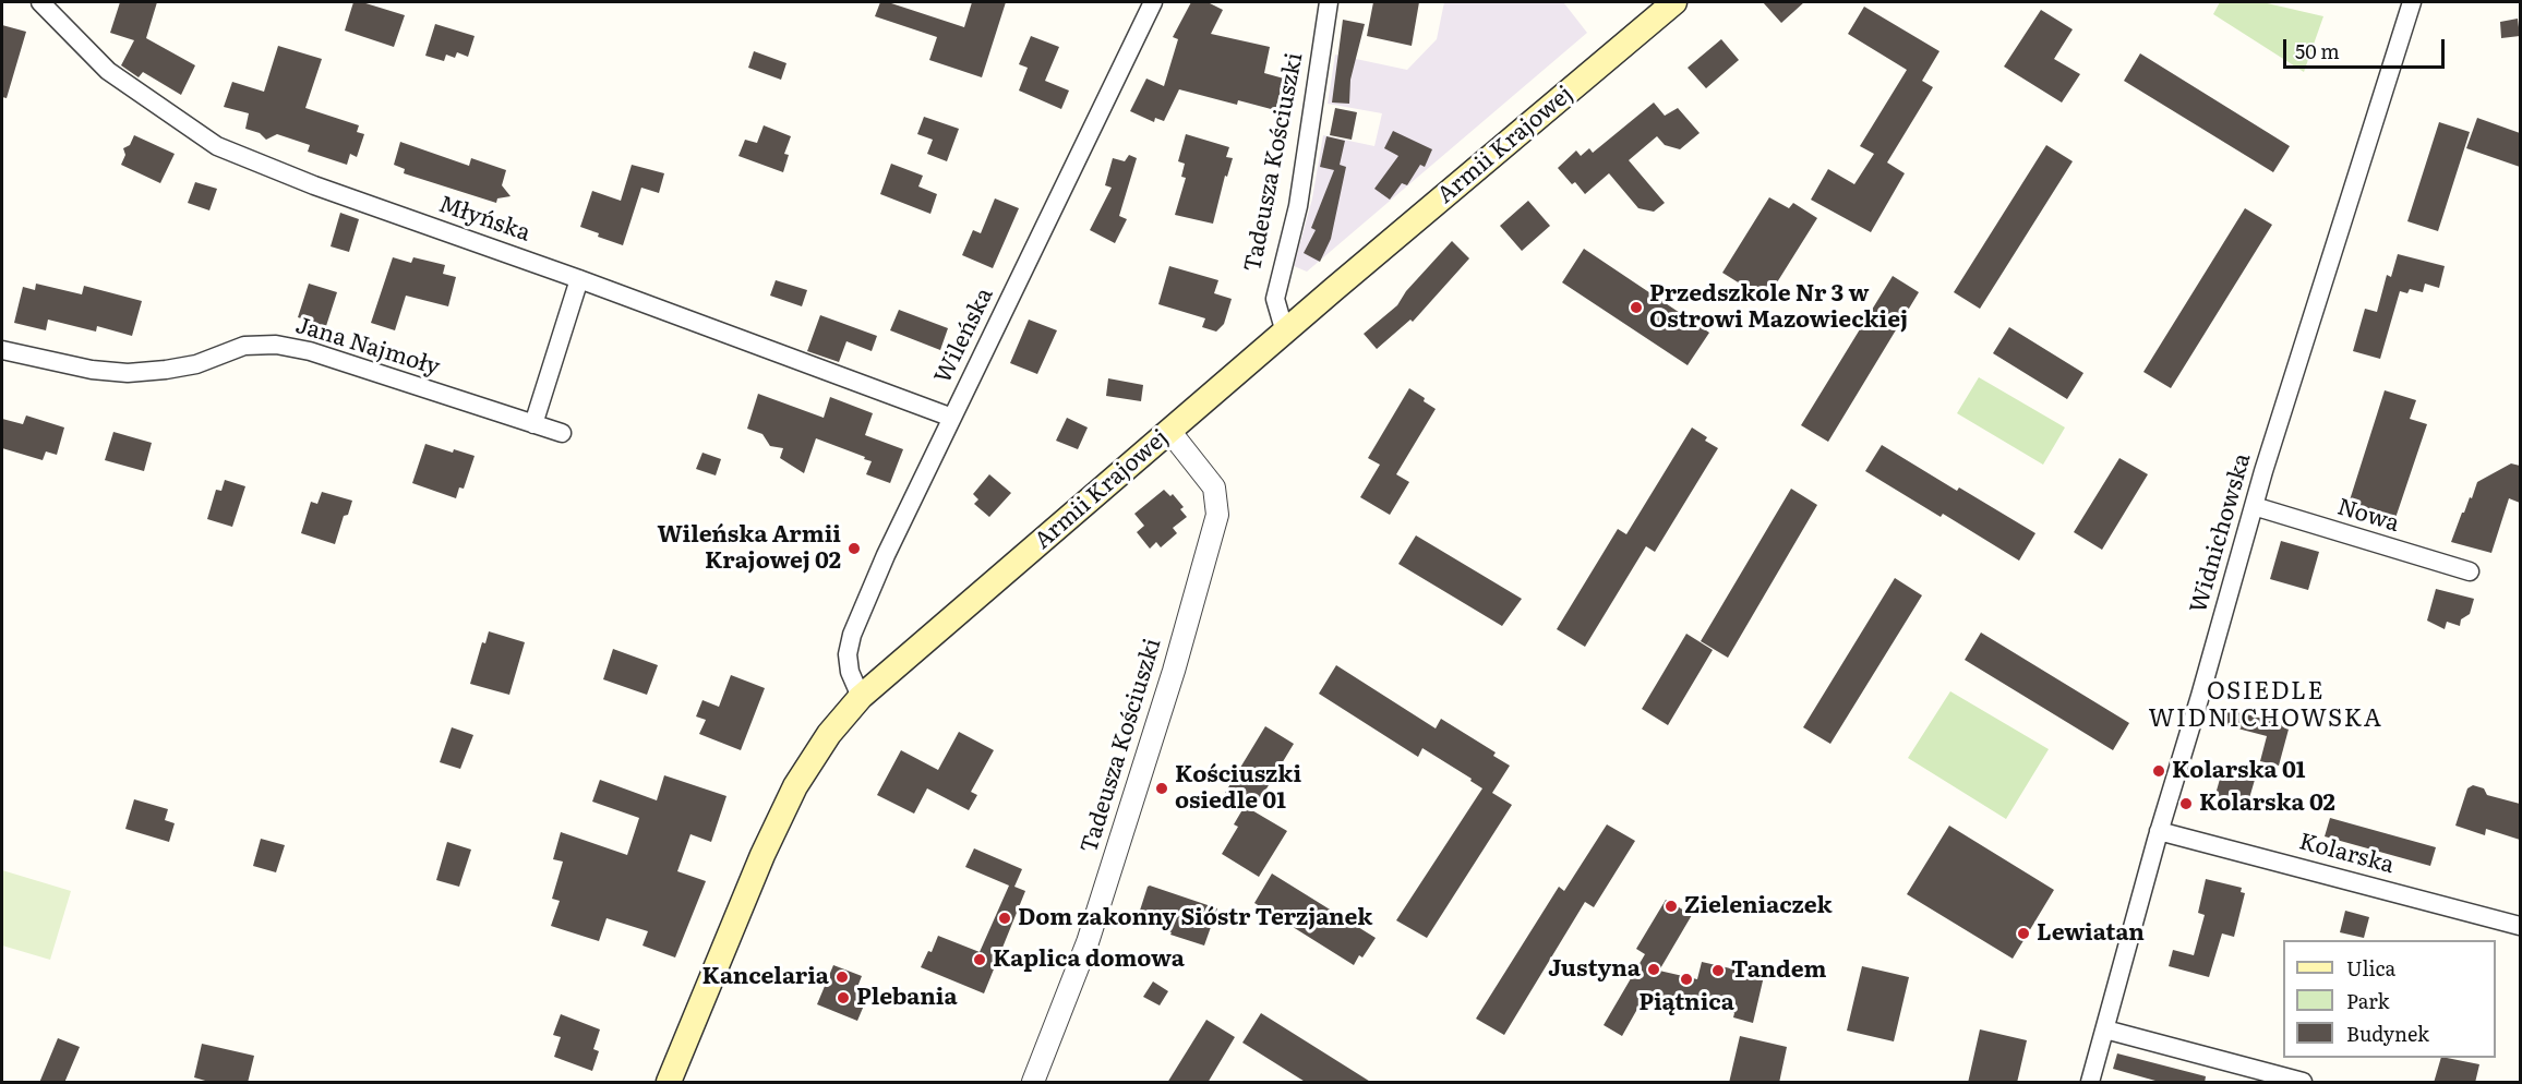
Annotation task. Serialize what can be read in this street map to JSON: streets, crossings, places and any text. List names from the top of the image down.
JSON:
{
  "streets": {
    "main road": ["Armii Krajowej"],
    "street": [
      "Tadeusza Kościuszki",
      "Młyńska",
      "Wileńska",
      "Jana Najmoły",
      "Nowa",
      "Widnichowska",
      "Kolarska"
    ]
  },
  "crossings": [
    ["Armii Krajowej", "Tadeusza Kościuszki"],
    ["Armii Krajowej", "Wileńska"],
    ["Młyńska", "Wileńska"],
    ["Nowa", "Widnichowska"],
    ["Widnichowska", "Kolarska"]
  ],
  "districts": ["OSIEDLE WIDNICHOWSKA"],
  "places": [
    "Przedszkole Nr 3 w Ostrowi Mazowieckiej",
    "Wileńska Armii Krajowej 02",
    "Kolarska 01",
    "Kościuszki osiedle 01",
    "Kolarska 02",
    "Zieleniaczek",
    "Dom zakonny Sióstr Terzjanek",
    "Lewiatan",
    "Kaplica domowa",
    "Justyna",
    "Tandem",
    "Kancelaria",
    "Piątnica",
    "Plebania"
  ],
  "legend": ["Ulica", "Park", "Budynek"],
  "scale_bar": "50 m"
}
